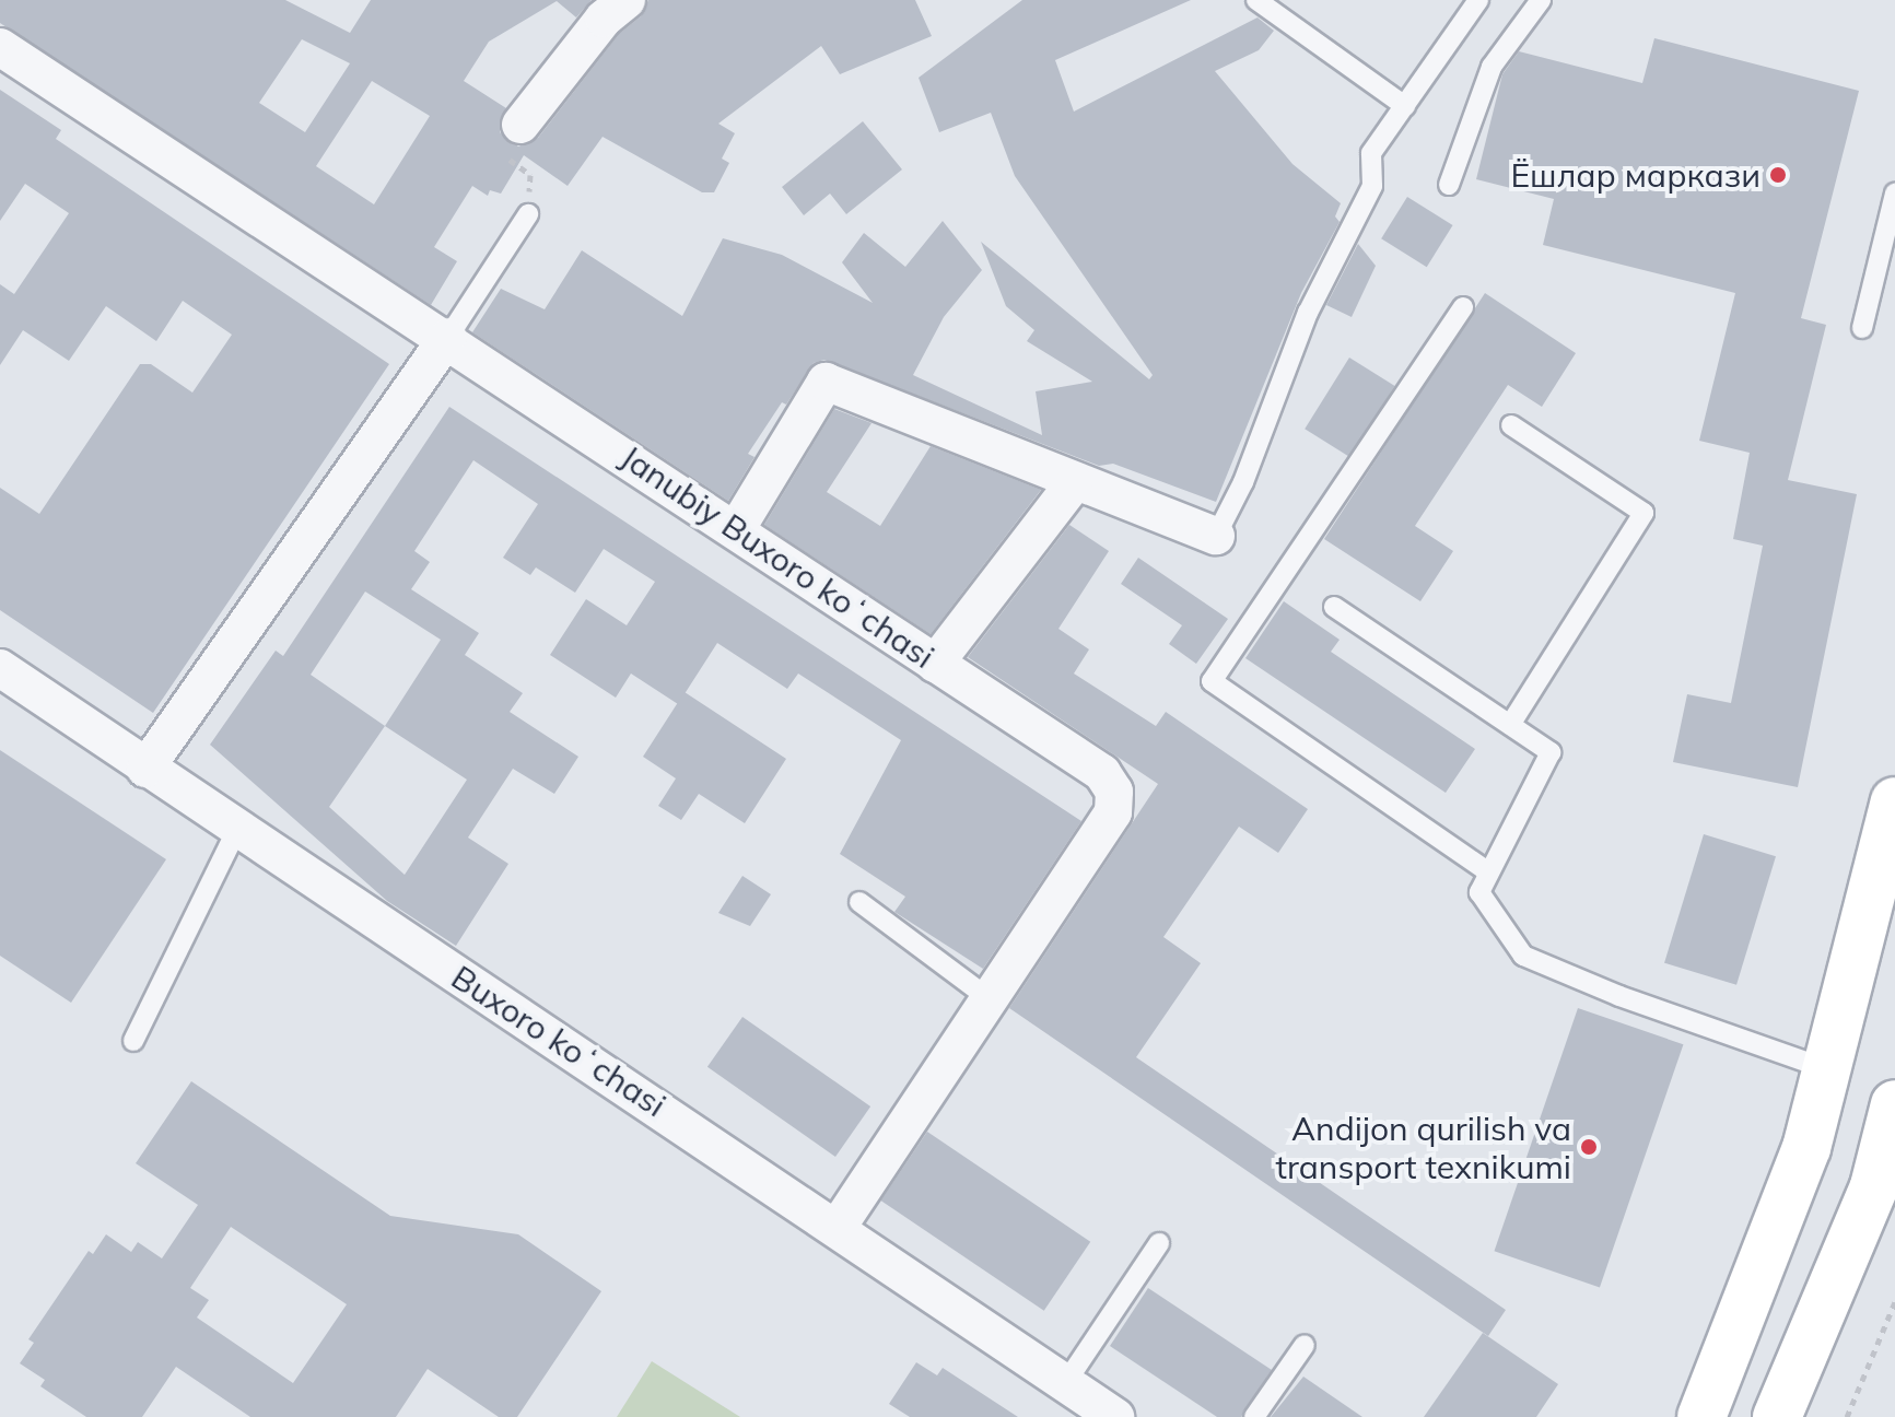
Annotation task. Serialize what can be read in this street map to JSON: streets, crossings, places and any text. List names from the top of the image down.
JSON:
{
  "streets": {
    "street": ["Janubiy Buxoro koʻchasi", "Buxoro koʻchasi"]
  },
  "crossings": [
    ["Janubiy Buxoro koʻchasi", "Buxoro koʻchasi"]
  ],
  "places": ["Ёшлар маркази", "Andijon qurilish va transport texnikumi"]
}
